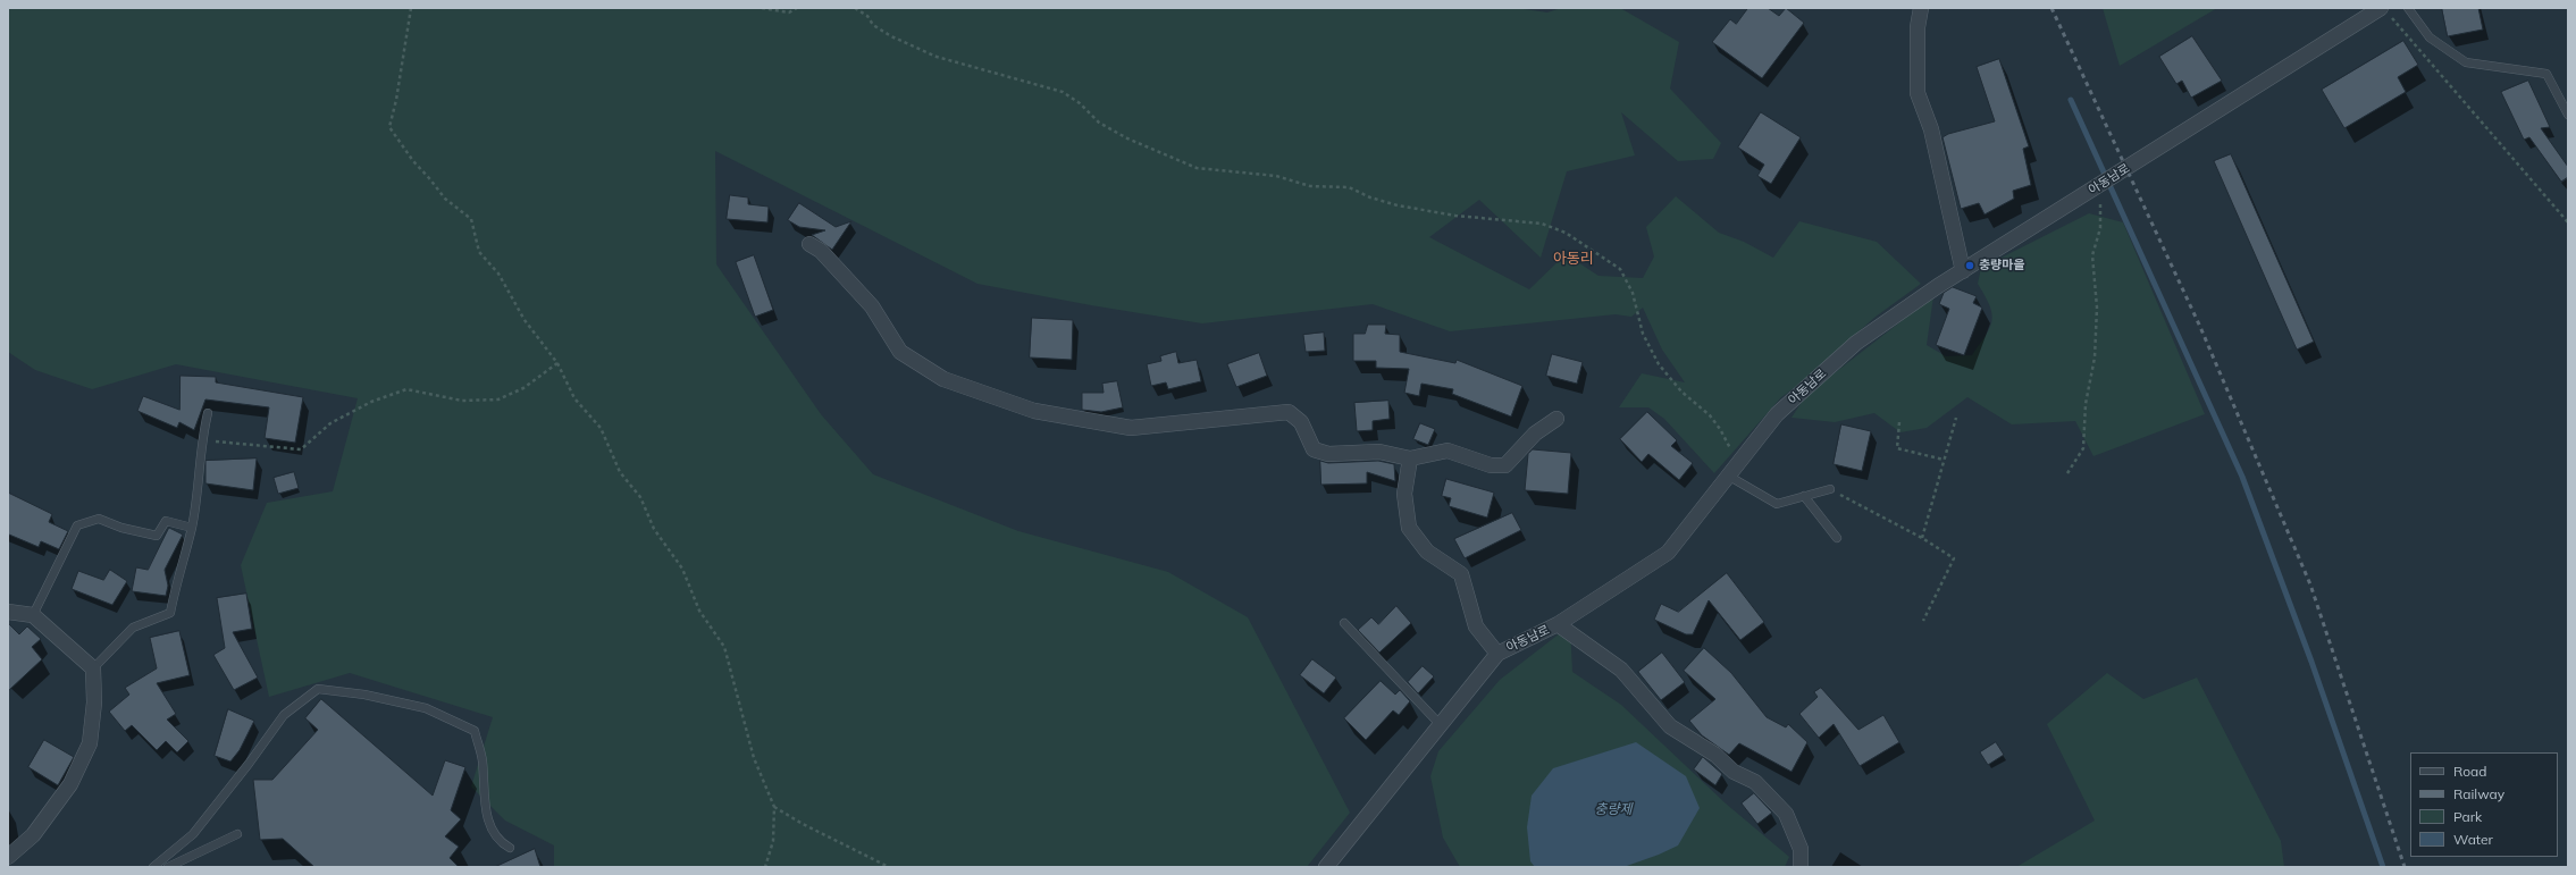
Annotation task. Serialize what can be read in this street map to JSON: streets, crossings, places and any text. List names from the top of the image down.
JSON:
{
  "streets": {
    "street": ["아동남로"]
  },
  "districts": ["아동리"],
  "water": ["충량제"],
  "places": ["충량마을"],
  "legend": [
    "Road",
    "Railway",
    "Park",
    "Water"
  ]
}
